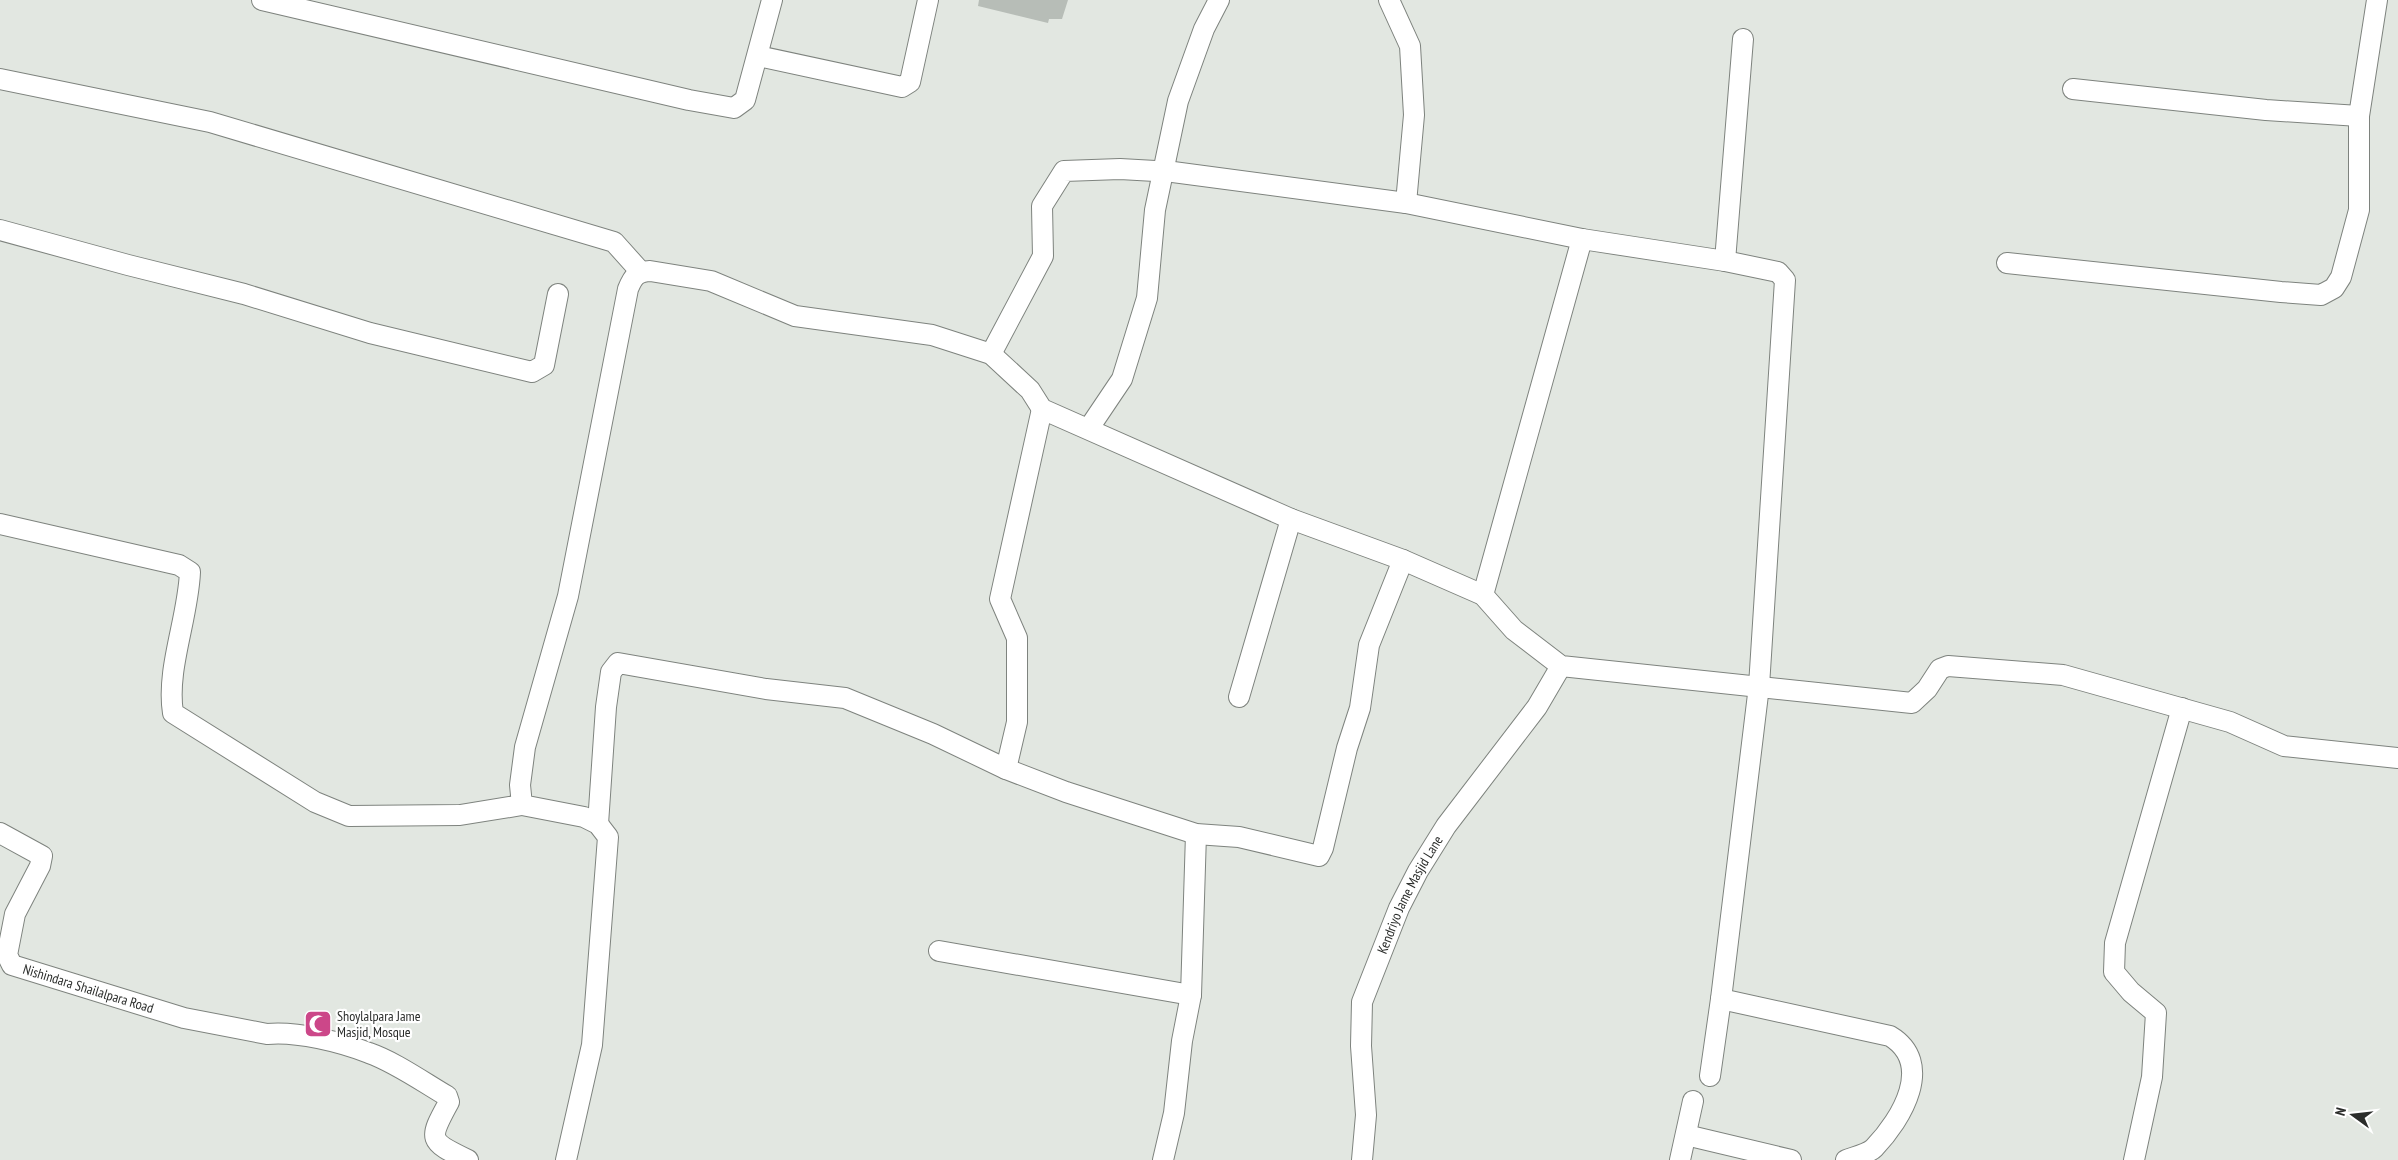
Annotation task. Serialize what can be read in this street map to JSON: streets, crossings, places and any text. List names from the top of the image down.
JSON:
{
  "streets": {
    "street": ["Kendriyo Jame Masjid Lane", "Nishindara Shailalpara Road"]
  },
  "places": {
    "mosque": ["Shoylalpara Jame Masjid, Mosque"]
  },
  "north": "left"
}
